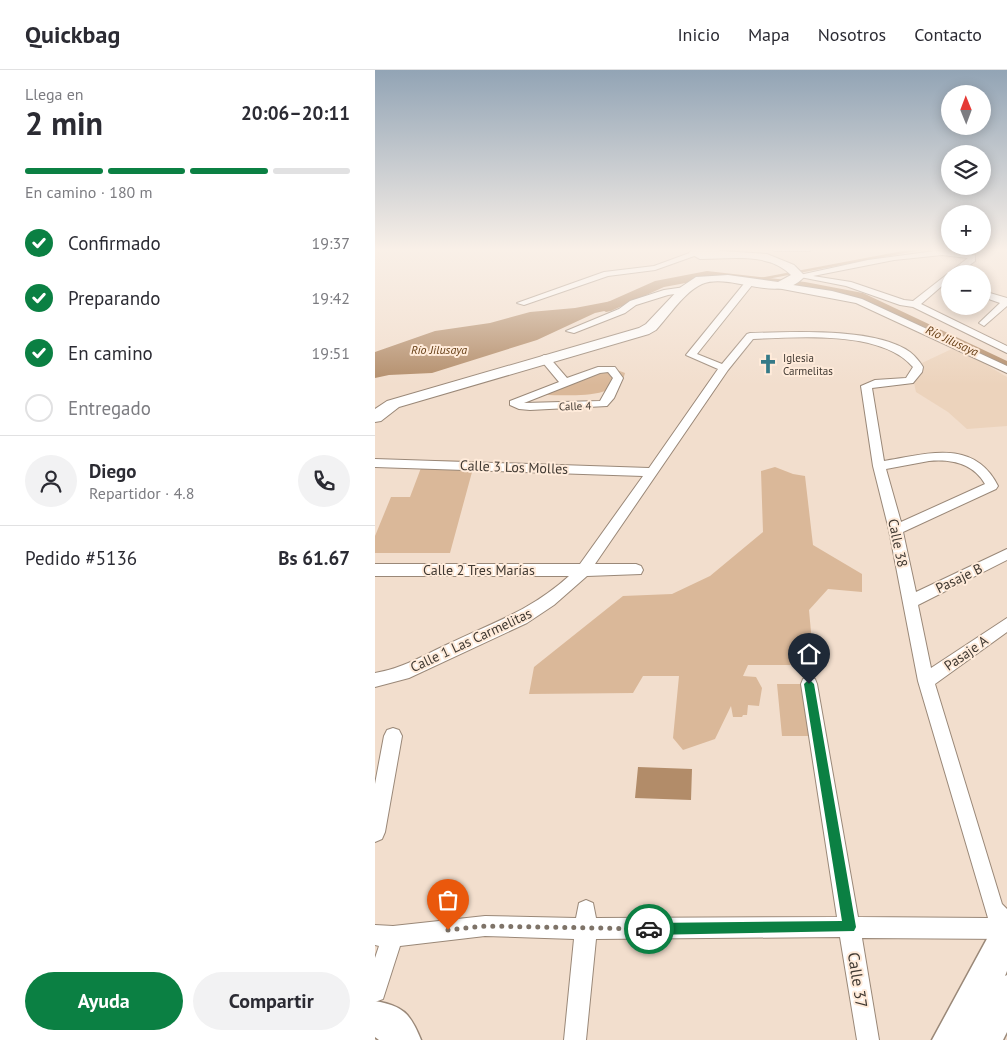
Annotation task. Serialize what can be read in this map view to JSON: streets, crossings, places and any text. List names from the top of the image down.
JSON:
{
  "streets": {
    "street": [
      "Calle 4",
      "Calle 3 Los Molles",
      "Calle 38",
      "Calle 2 Tres Marías",
      "Pasaje B",
      "Calle 1 Las Carmelitas",
      "Pasaje A",
      "Calle 37"
    ]
  },
  "crossings": [
    ["Calle 3 Los Molles", "Calle 1 Las Carmelitas"],
    ["Calle 38", "Pasaje B"],
    ["Calle 38", "Calle 1 Las Carmelitas"],
    ["Calle 38", "Pasaje A"],
    ["Calle 2 Tres Marías", "Calle 1 Las Carmelitas"]
  ],
  "water": ["Río Jilusaya"],
  "places": {
    "church": ["Iglesia Carmelitas"]
  },
  "north": "top",
  "page": {
    "header": "Quickbag",
    "nav": [
      "Inicio",
      "Mapa",
      "Nosotros",
      "Contacto"
    ],
    "heading": ["2 min", "Llega en", "20:06–20:11"],
    "panel": [
      "Diego",
      "Repartidor · 4.8",
      "Pedido #5136",
      "Bs 61.67"
    ],
    "map_buttons": ["+", "−"],
    "bar": "En camino · 180 m",
    "list": [
      ["Confirmado", "19:37"],
      ["Preparando", "19:42"],
      ["En camino", "19:51"],
      "Entregado"
    ],
    "buttons": ["Ayuda", "Compartir"]
  }
}
